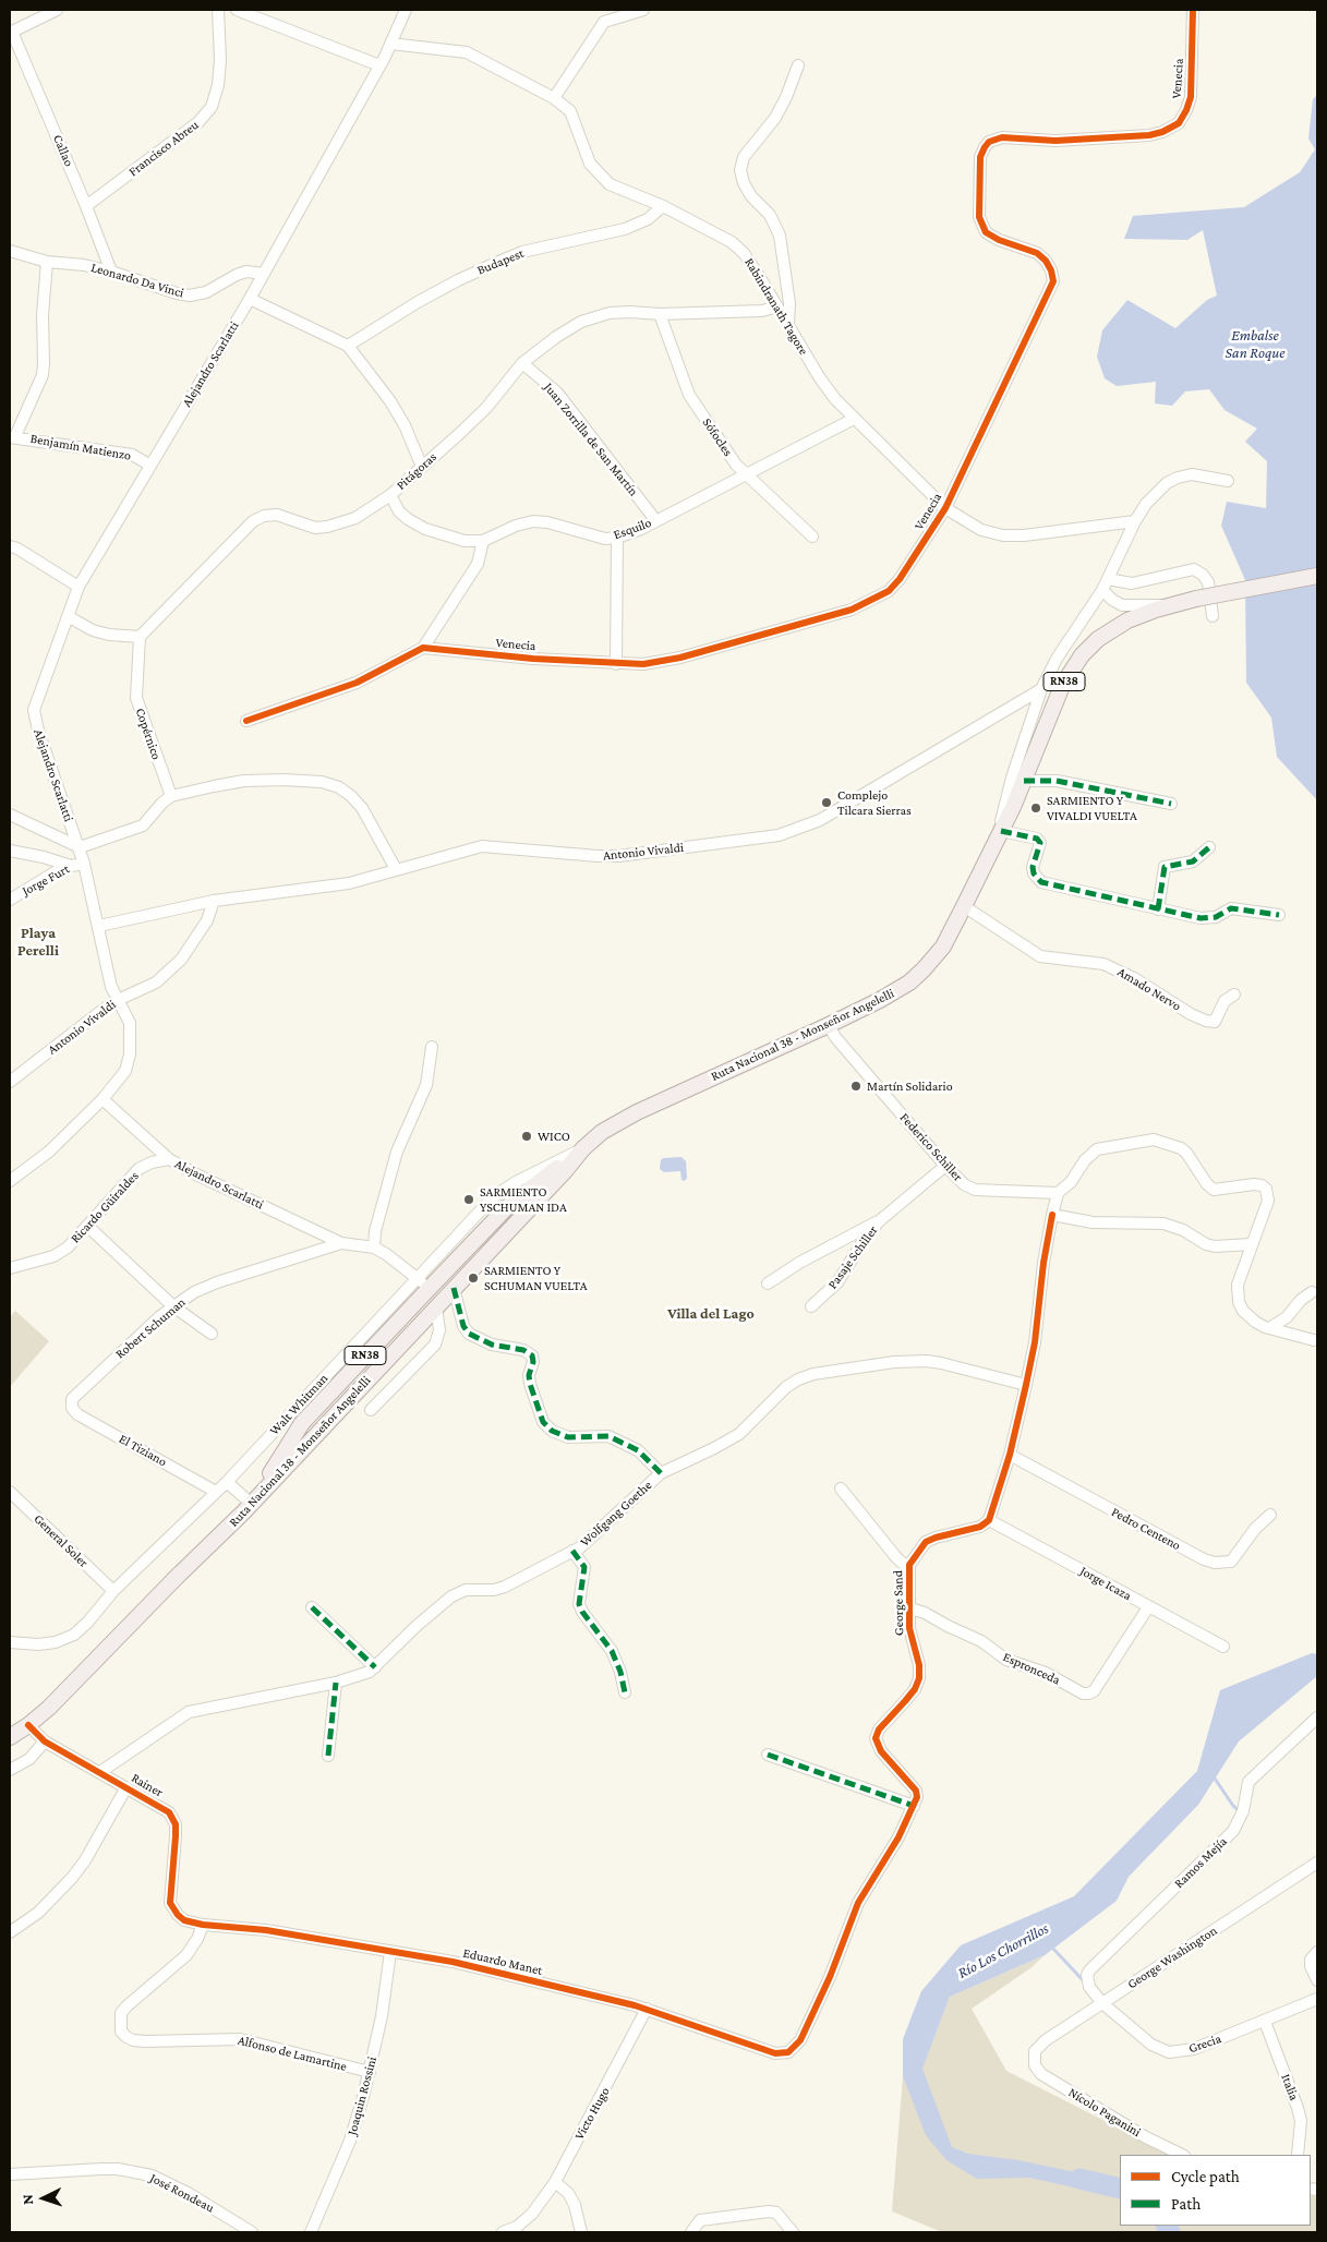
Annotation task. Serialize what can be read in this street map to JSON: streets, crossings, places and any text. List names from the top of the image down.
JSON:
{
  "streets": {
    "main road": ["RN38", "Ruta Nacional 38 - Monseñor Angelelli"],
    "street": [
      "Venecia",
      "Francisco Abreu",
      "Callao",
      "Budapest",
      "Leonardo Da Vinci",
      "Rabindranath Tagore",
      "Alejandro Scarlatti",
      "Sófocles",
      "Juan Zorrilla de San Martín",
      "Benjamín Matienzo",
      "Pitágoras",
      "Esquilo",
      "Copérnico",
      "Antonio Vivaldi",
      "Jorge Furt",
      "Amado Nervo",
      "Federico Schiller",
      "Ricardo Güiraldes",
      "Pasaje Schiller",
      "Robert Schuman",
      "Walt Whitman",
      "El Tiziano",
      "Wolfgang Goethe",
      "Pedro Centeno",
      "General Soler",
      "Jorge Icaza",
      "George Sand",
      "Espronceda",
      "Rainer",
      "Ramos Mejía",
      "George Washington",
      "Eduardo Manet",
      "Grecia",
      "Alfonso de Lamartine",
      "Italia",
      "Joaquin Rossini",
      "Nícolo Paganini",
      "Victo Hugo",
      "José Rondeau"
    ]
  },
  "crossings": [
    ["Venecia", "Rabindranath Tagore"],
    ["Francisco Abreu", "Callao"],
    ["Callao", "Leonardo Da Vinci"],
    ["Budapest", "Rabindranath Tagore"],
    ["Leonardo Da Vinci", "Alejandro Scarlatti"],
    ["Rabindranath Tagore", "Alejandro Scarlatti"],
    ["Rabindranath Tagore", "Pitágoras"],
    ["Rabindranath Tagore", "Esquilo"],
    ["Alejandro Scarlatti", "Benjamín Matienzo"],
    ["Alejandro Scarlatti", "Antonio Vivaldi"],
    ["Alejandro Scarlatti", "Jorge Furt"],
    ["Alejandro Scarlatti", "Ruta Nacional 38 - Monseñor Angelelli"],
    ["Alejandro Scarlatti", "Ricardo Güiraldes"],
    ["Alejandro Scarlatti", "Robert Schuman"],
    ["Alejandro Scarlatti", "Walt Whitman"],
    ["Sófocles", "Pitágoras"],
    ["Sófocles", "Esquilo"],
    ["Juan Zorrilla de San Martín", "Pitágoras"],
    ["Juan Zorrilla de San Martín", "Esquilo"],
    ["Pitágoras", "Copérnico"],
    ["Amado Nervo", "Ruta Nacional 38 - Monseñor Angelelli"],
    ["Ruta Nacional 38 - Monseñor Angelelli", "Federico Schiller"],
    ["Ruta Nacional 38 - Monseñor Angelelli", "Walt Whitman"],
    ["Ruta Nacional 38 - Monseñor Angelelli", "Rainer"],
    ["Federico Schiller", "Pasaje Schiller"],
    ["Robert Schuman", "El Tiziano"],
    ["Walt Whitman", "El Tiziano"],
    ["Walt Whitman", "General Soler"],
    ["Wolfgang Goethe", "Rainer"],
    ["Jorge Icaza", "George Sand"],
    ["Jorge Icaza", "Espronceda"],
    ["George Sand", "Espronceda"],
    ["George Sand", "Eduardo Manet"],
    ["Rainer", "Eduardo Manet"],
    ["Rainer", "Alfonso de Lamartine"],
    ["Ramos Mejía", "George Washington"],
    ["Ramos Mejía", "Grecia"],
    ["George Washington", "Grecia"],
    ["George Washington", "Nícolo Paganini"],
    ["Eduardo Manet", "Alfonso de Lamartine"],
    ["Eduardo Manet", "Joaquin Rossini"],
    ["Eduardo Manet", "Victo Hugo"],
    ["Grecia", "Italia"],
    ["Alfonso de Lamartine", "Joaquin Rossini"]
  ],
  "districts": ["Playa Perelli", "Villa del Lago"],
  "water": ["Embalse San Roque", "Río Los Chorrillos"],
  "places": [
    "Complejo Tilcara Sierras",
    "SARMIENTO Y VIVALDI VUELTA",
    "Martín Solidario",
    "WICO",
    "SARMIENTO YSCHUMAN IDA",
    "SARMIENTO Y SCHUMAN VUELTA"
  ],
  "legend": ["Cycle path", "Path"],
  "north": "left"
}
